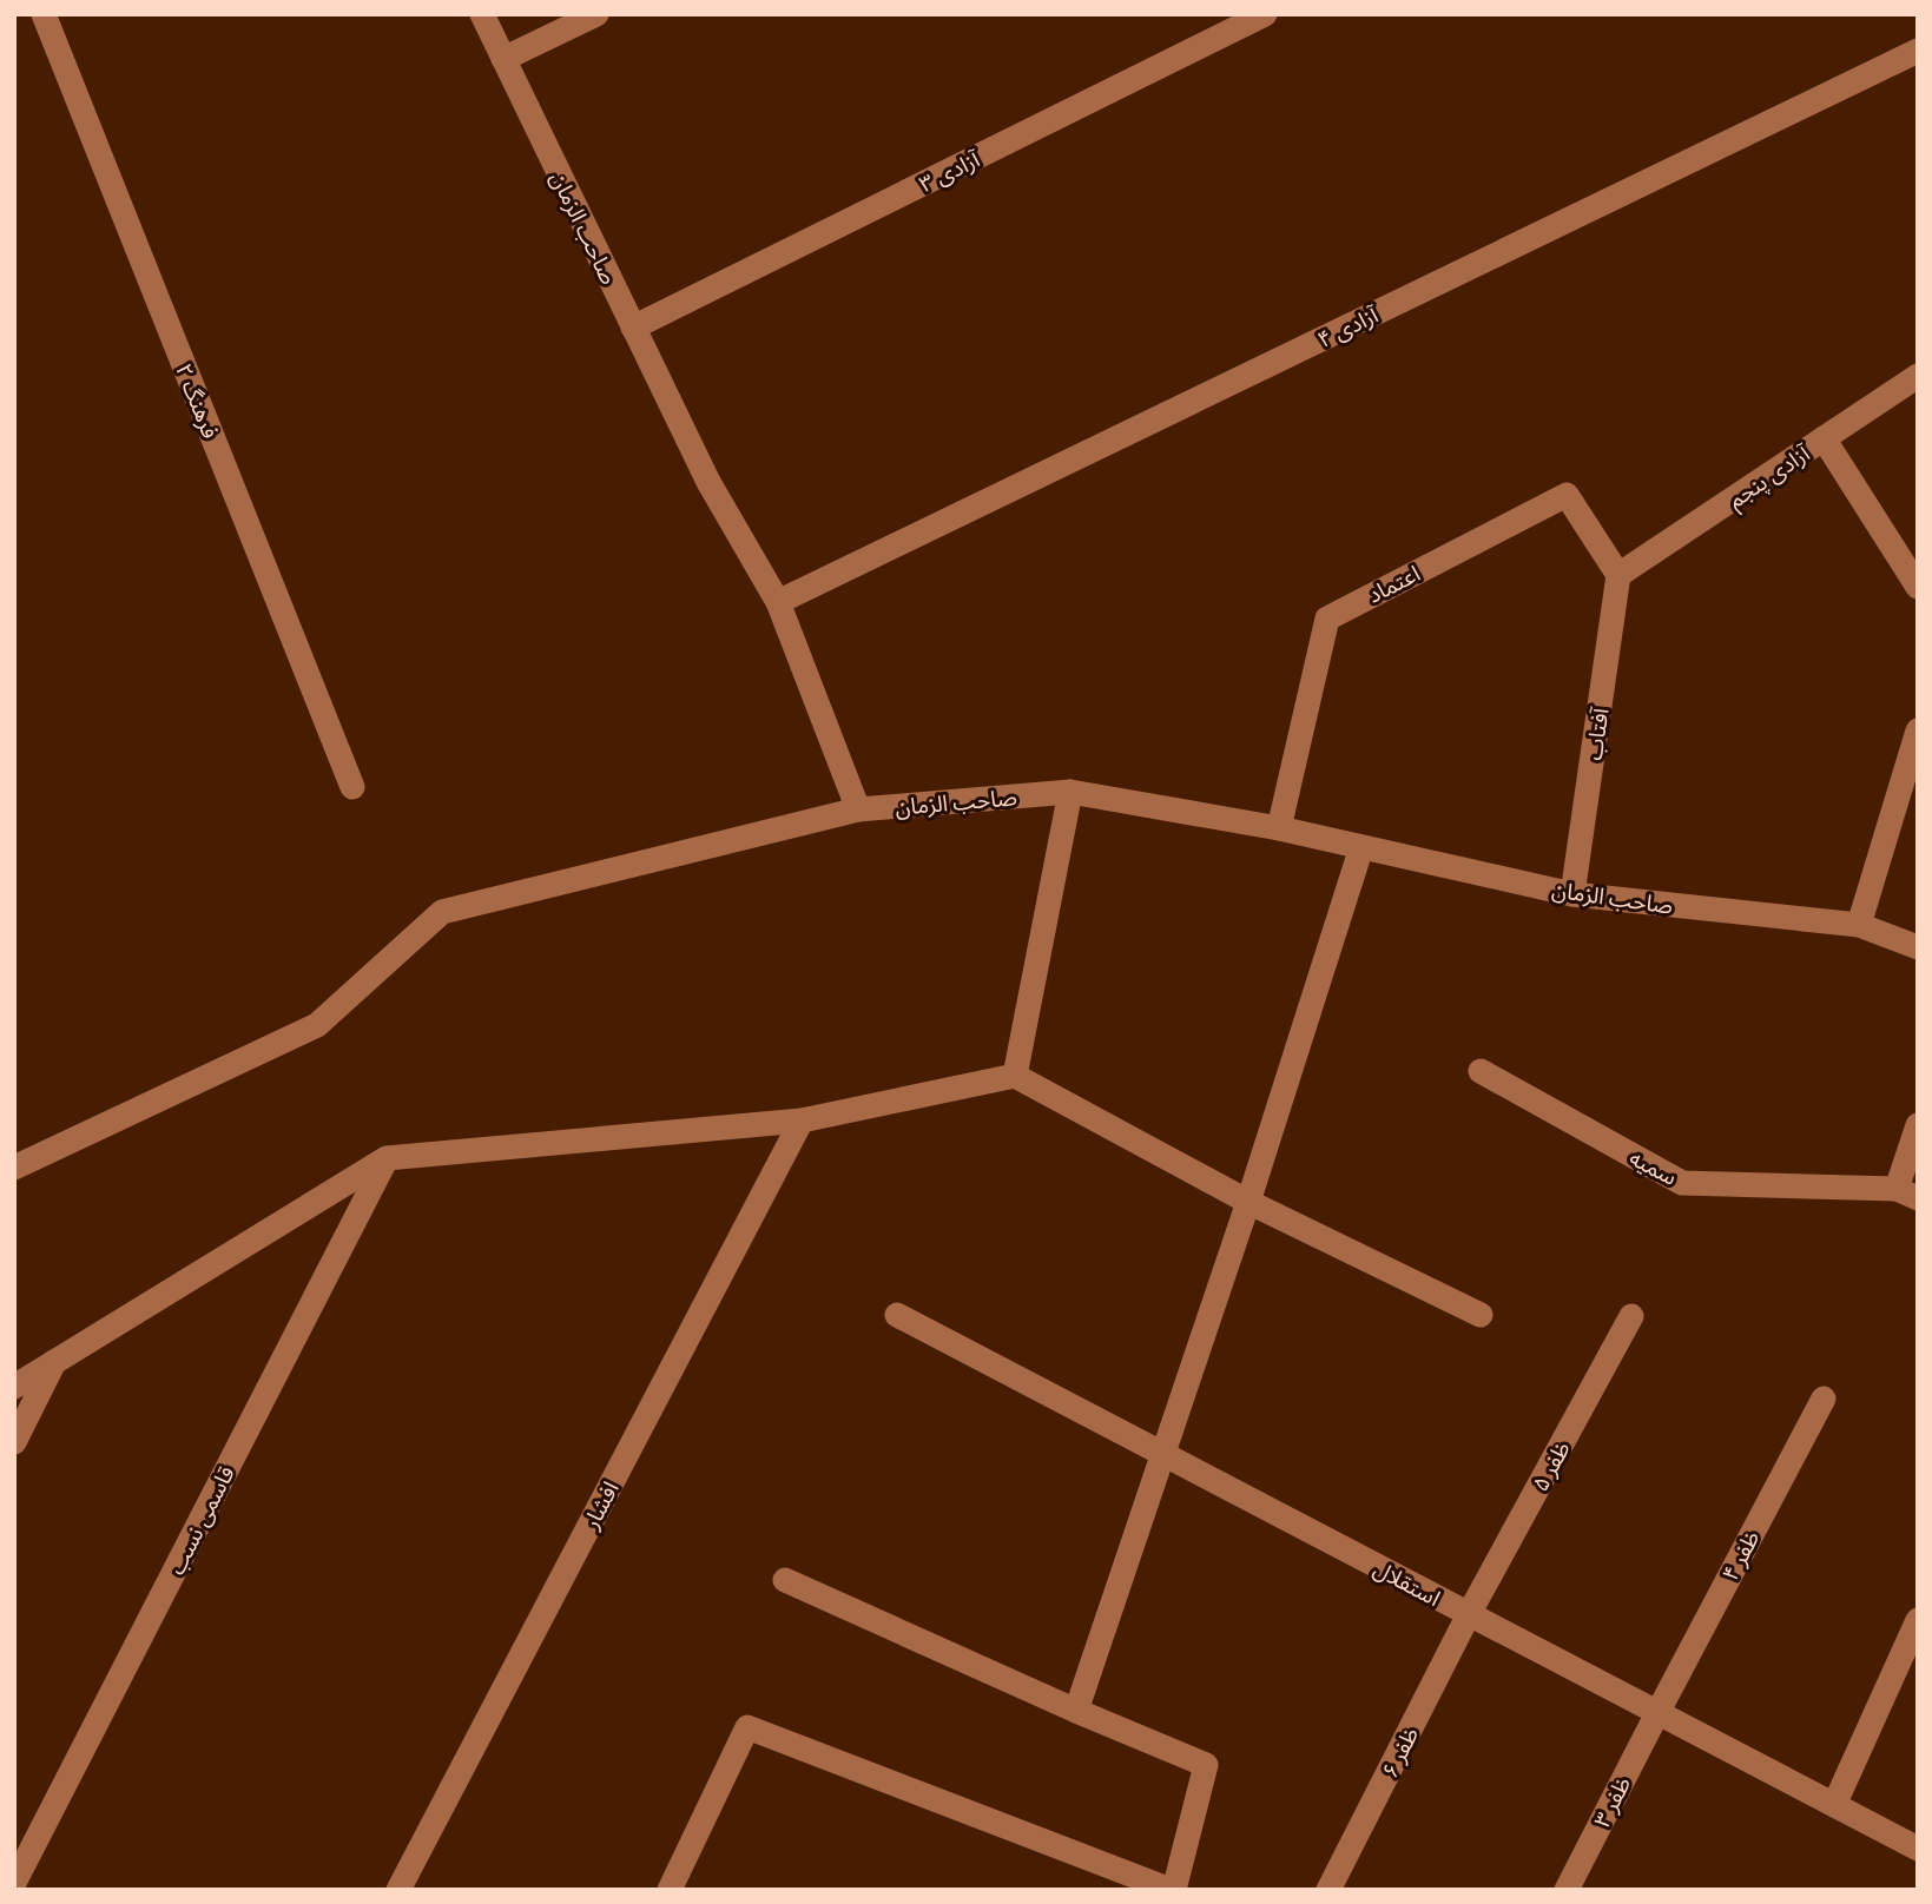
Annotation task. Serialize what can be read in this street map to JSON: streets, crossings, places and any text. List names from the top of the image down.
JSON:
{
  "streets": {
    "street": [
      "آزادی ۳",
      "صاحب الزمان",
      "آزادی ۴",
      "فرهنگ ۲",
      "آزادی پنجم",
      "اعتماد",
      "آفتاب",
      "سمیه",
      "ظفر ۵",
      "افشار",
      "قاسمی نسب",
      "ظفر ۴",
      "استقلال",
      "ظفر ۶",
      "ظفر ۳"
    ]
  },
  "crossings": [
    ["آزادی ۳", "صاحب الزمان"],
    ["صاحب الزمان", "آزادی ۴"],
    ["صاحب الزمان", "اعتماد"],
    ["صاحب الزمان", "آفتاب"],
    ["آزادی پنجم", "اعتماد"],
    ["آزادی پنجم", "آفتاب"],
    ["اعتماد", "آفتاب"],
    ["ظفر ۵", "استقلال"],
    ["ظفر ۵", "ظفر ۶"],
    ["ظفر ۴", "استقلال"],
    ["ظفر ۴", "ظفر ۳"],
    ["استقلال", "ظفر ۶"],
    ["استقلال", "ظفر ۳"]
  ]
}
